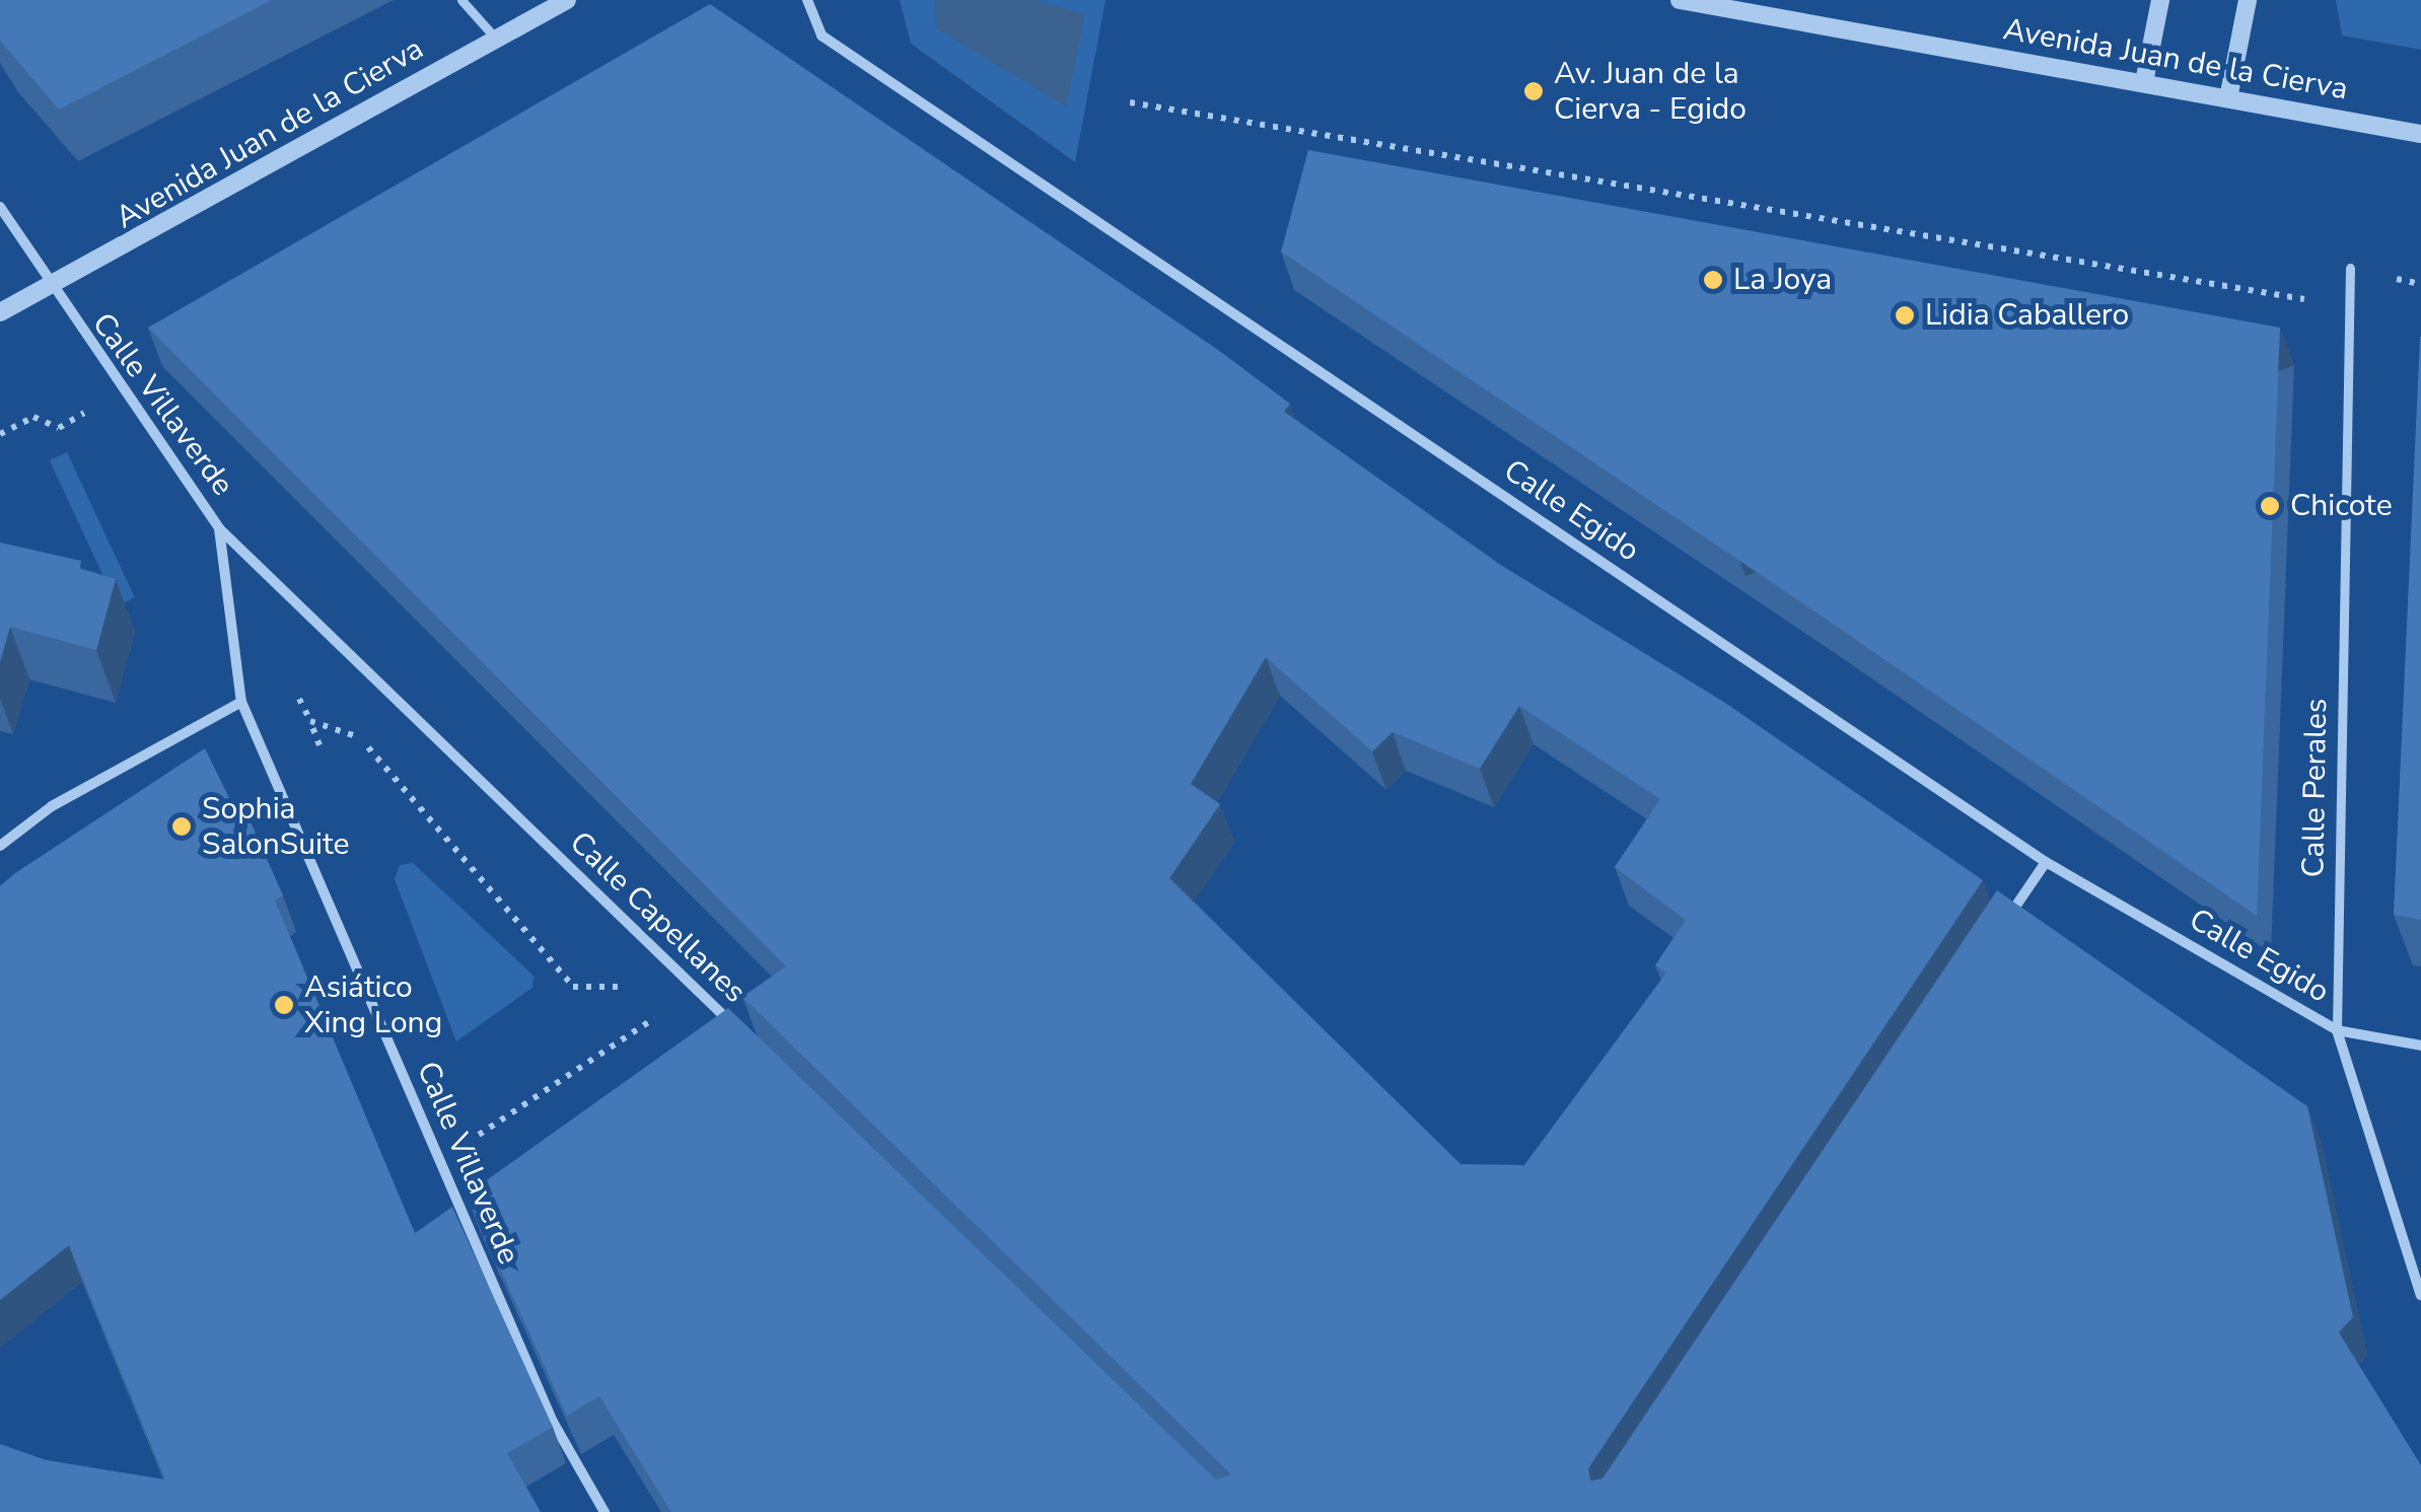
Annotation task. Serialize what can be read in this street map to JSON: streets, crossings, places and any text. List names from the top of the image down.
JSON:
{
  "streets": {
    "street": [
      "Avenida Juan de la Cierva",
      "Calle Villaverde",
      "Calle Egido",
      "Calle Perales",
      "Calle Capellanes"
    ]
  },
  "crossings": [
    ["Avenida Juan de la Cierva", "Calle Villaverde"],
    ["Calle Villaverde", "Calle Capellanes"],
    ["Calle Egido", "Calle Perales"]
  ],
  "places": [
    "Av. Juan de la Cierva - Egido",
    "La Joya",
    "Lidia Caballero",
    "Chicote",
    "Sophia SalonSuite",
    "Asiático Xing Long"
  ]
}
